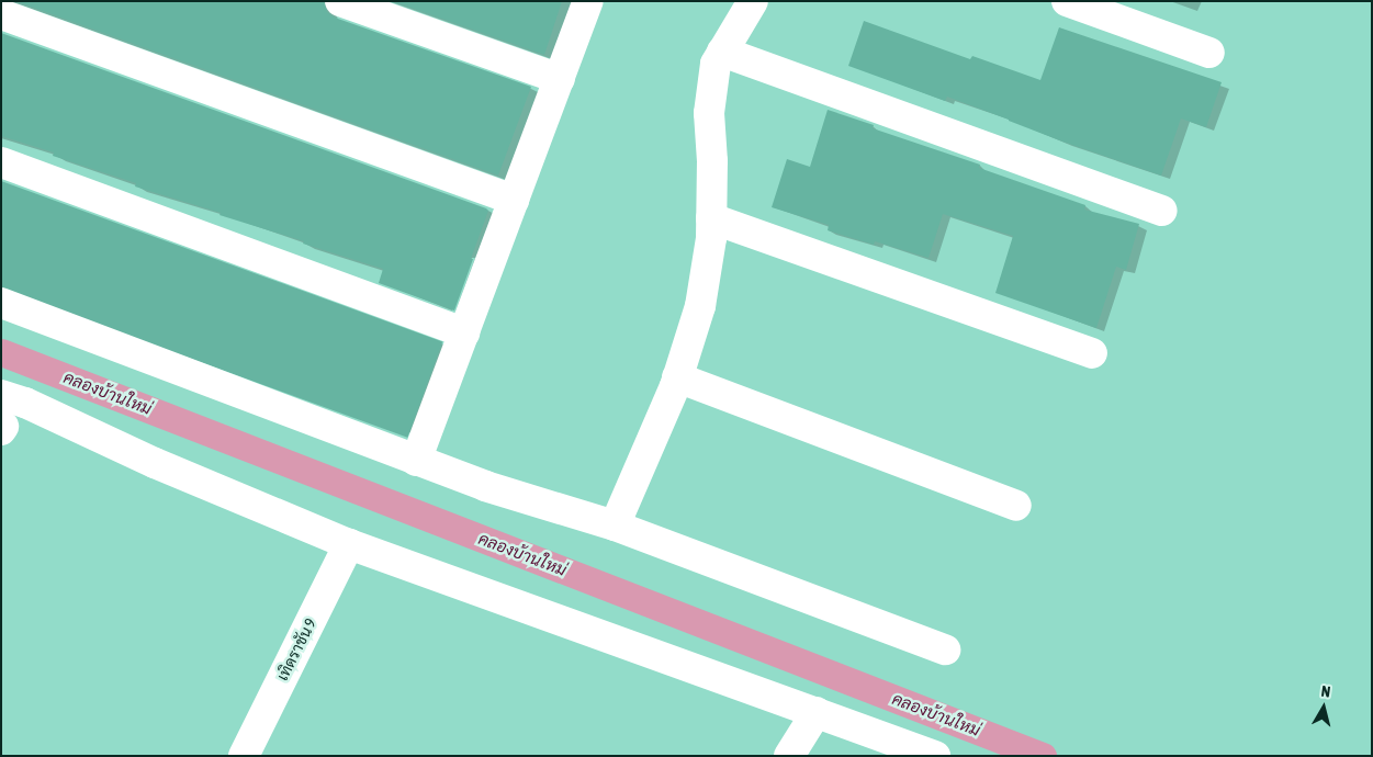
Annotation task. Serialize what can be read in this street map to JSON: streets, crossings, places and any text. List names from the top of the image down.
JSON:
{
  "streets": {
    "street": ["เทิดราชัน 9"]
  },
  "water": ["คลองบ้านใหม่"],
  "north": "top"
}
